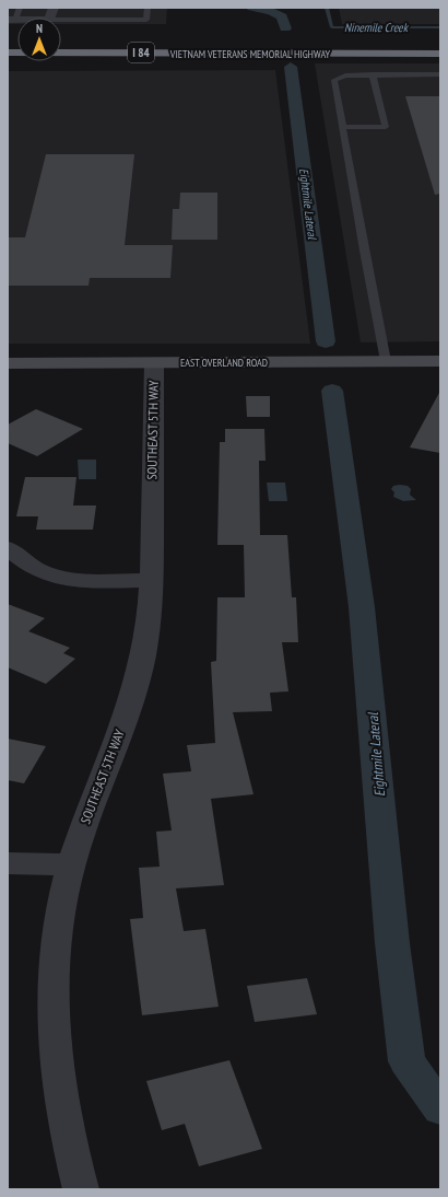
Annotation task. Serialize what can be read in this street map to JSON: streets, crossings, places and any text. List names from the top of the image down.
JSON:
{
  "streets": {
    "highway": ["I 84", "VIETNAM VETERANS MEMORIAL HIGHWAY"],
    "main road": ["EAST OVERLAND ROAD"],
    "street": ["SOUTHEAST 5TH WAY"]
  },
  "crossings": [
    ["EAST OVERLAND ROAD", "SOUTHEAST 5TH WAY"]
  ],
  "water": ["Ninemile Creek", "Eightmile Lateral"],
  "north": "top"
}
